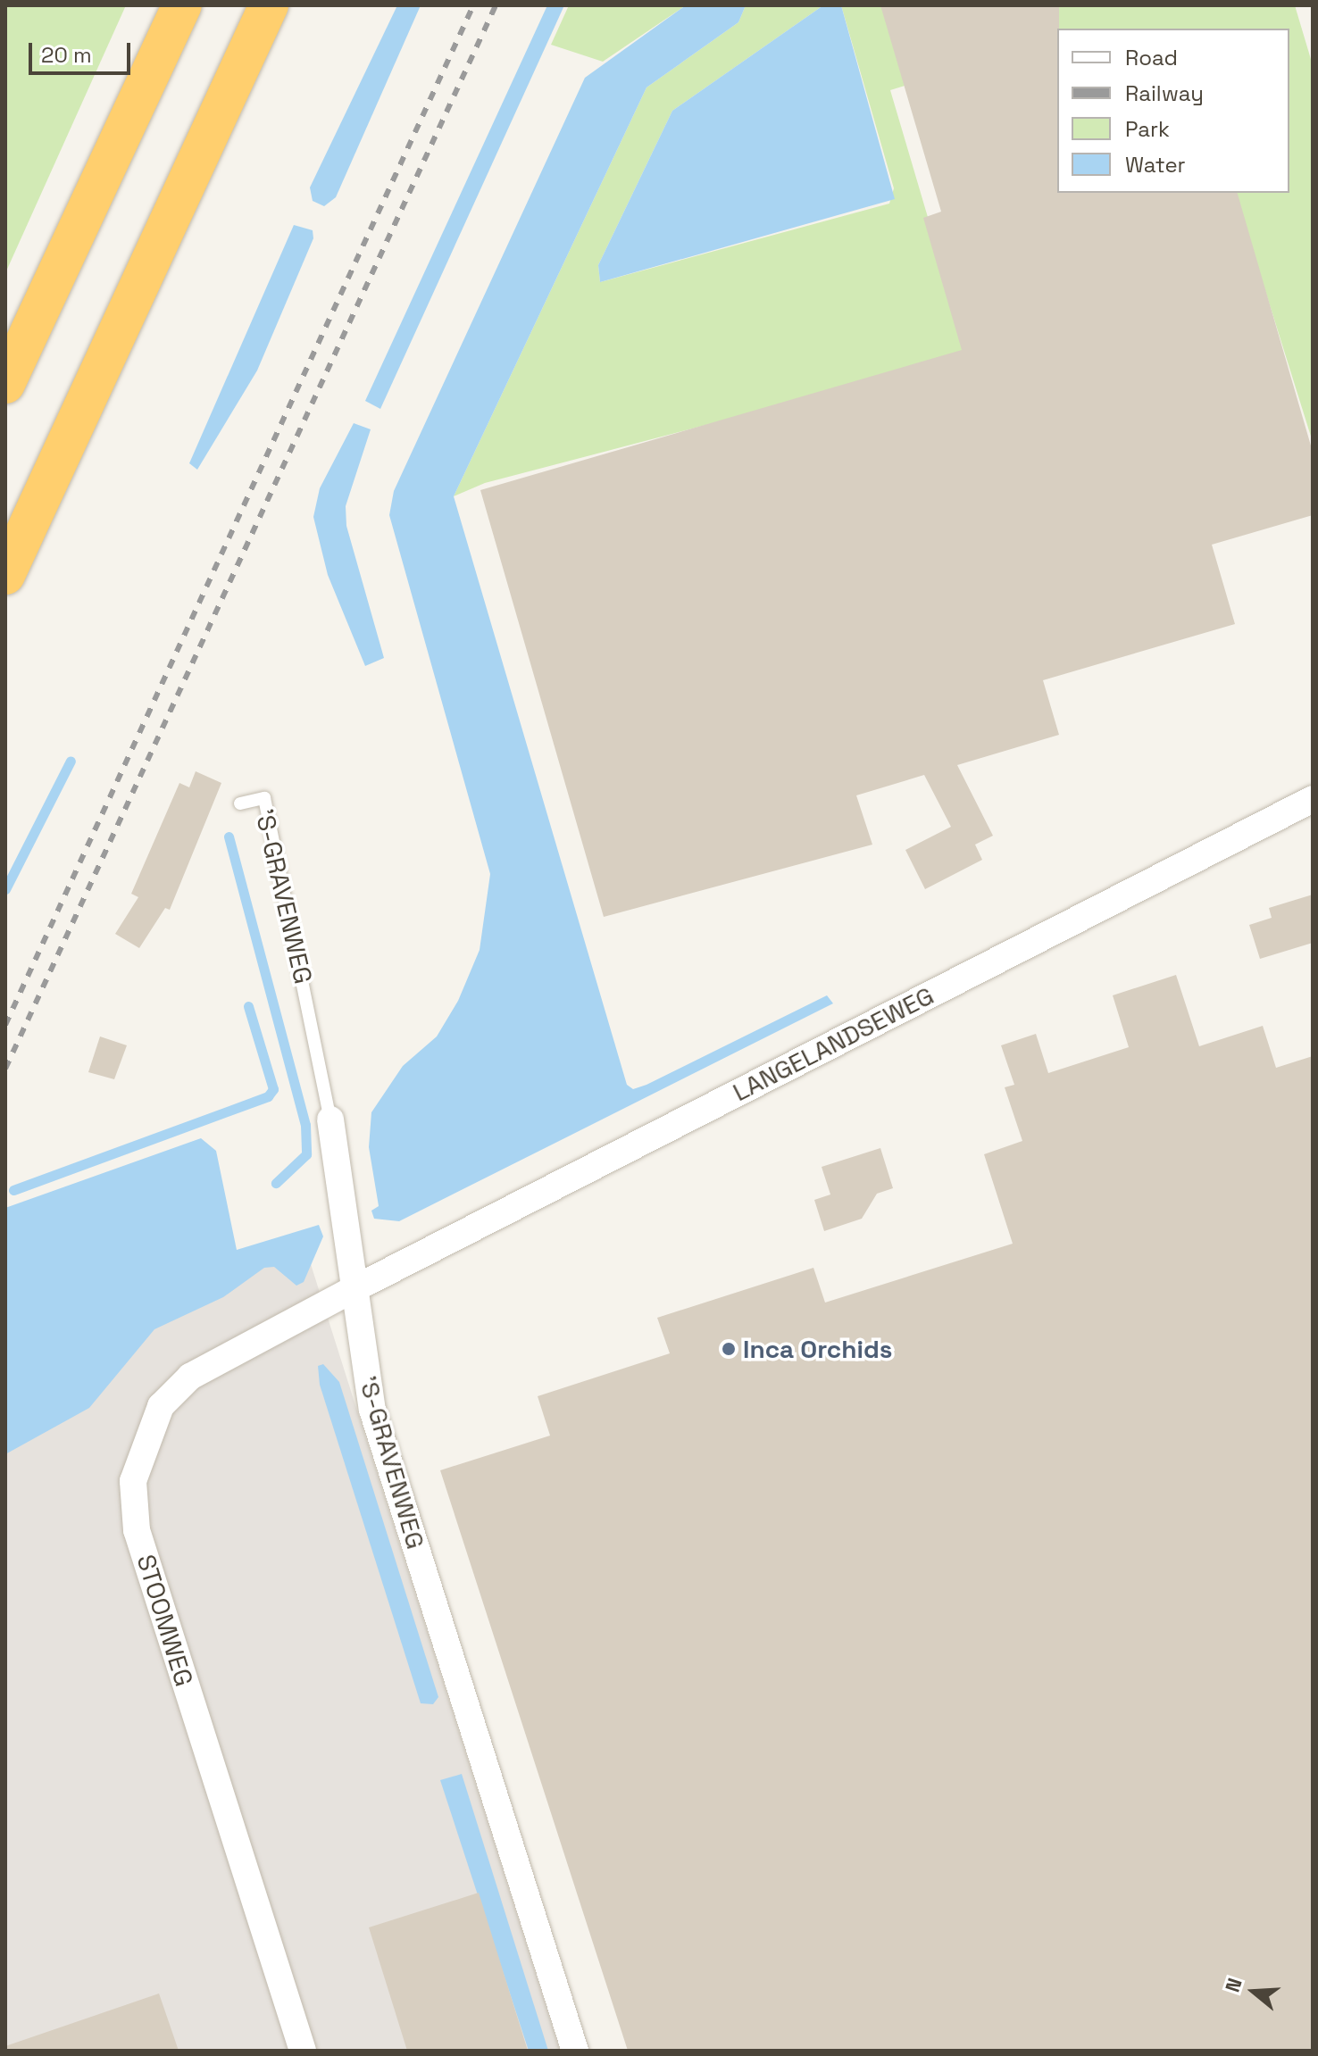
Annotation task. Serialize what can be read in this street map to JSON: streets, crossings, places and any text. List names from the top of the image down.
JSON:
{
  "streets": {
    "street": ["'S-GRAVENWEG", "LANGELANDSEWEG", "STOOMWEG"]
  },
  "crossings": [
    ["'S-GRAVENWEG", "LANGELANDSEWEG"],
    ["'S-GRAVENWEG", "STOOMWEG"],
    ["LANGELANDSEWEG", "STOOMWEG"]
  ],
  "places": ["Inca Orchids"],
  "legend": [
    "Road",
    "Railway",
    "Park",
    "Water"
  ],
  "scale_bar": "20 m",
  "north": "left"
}
